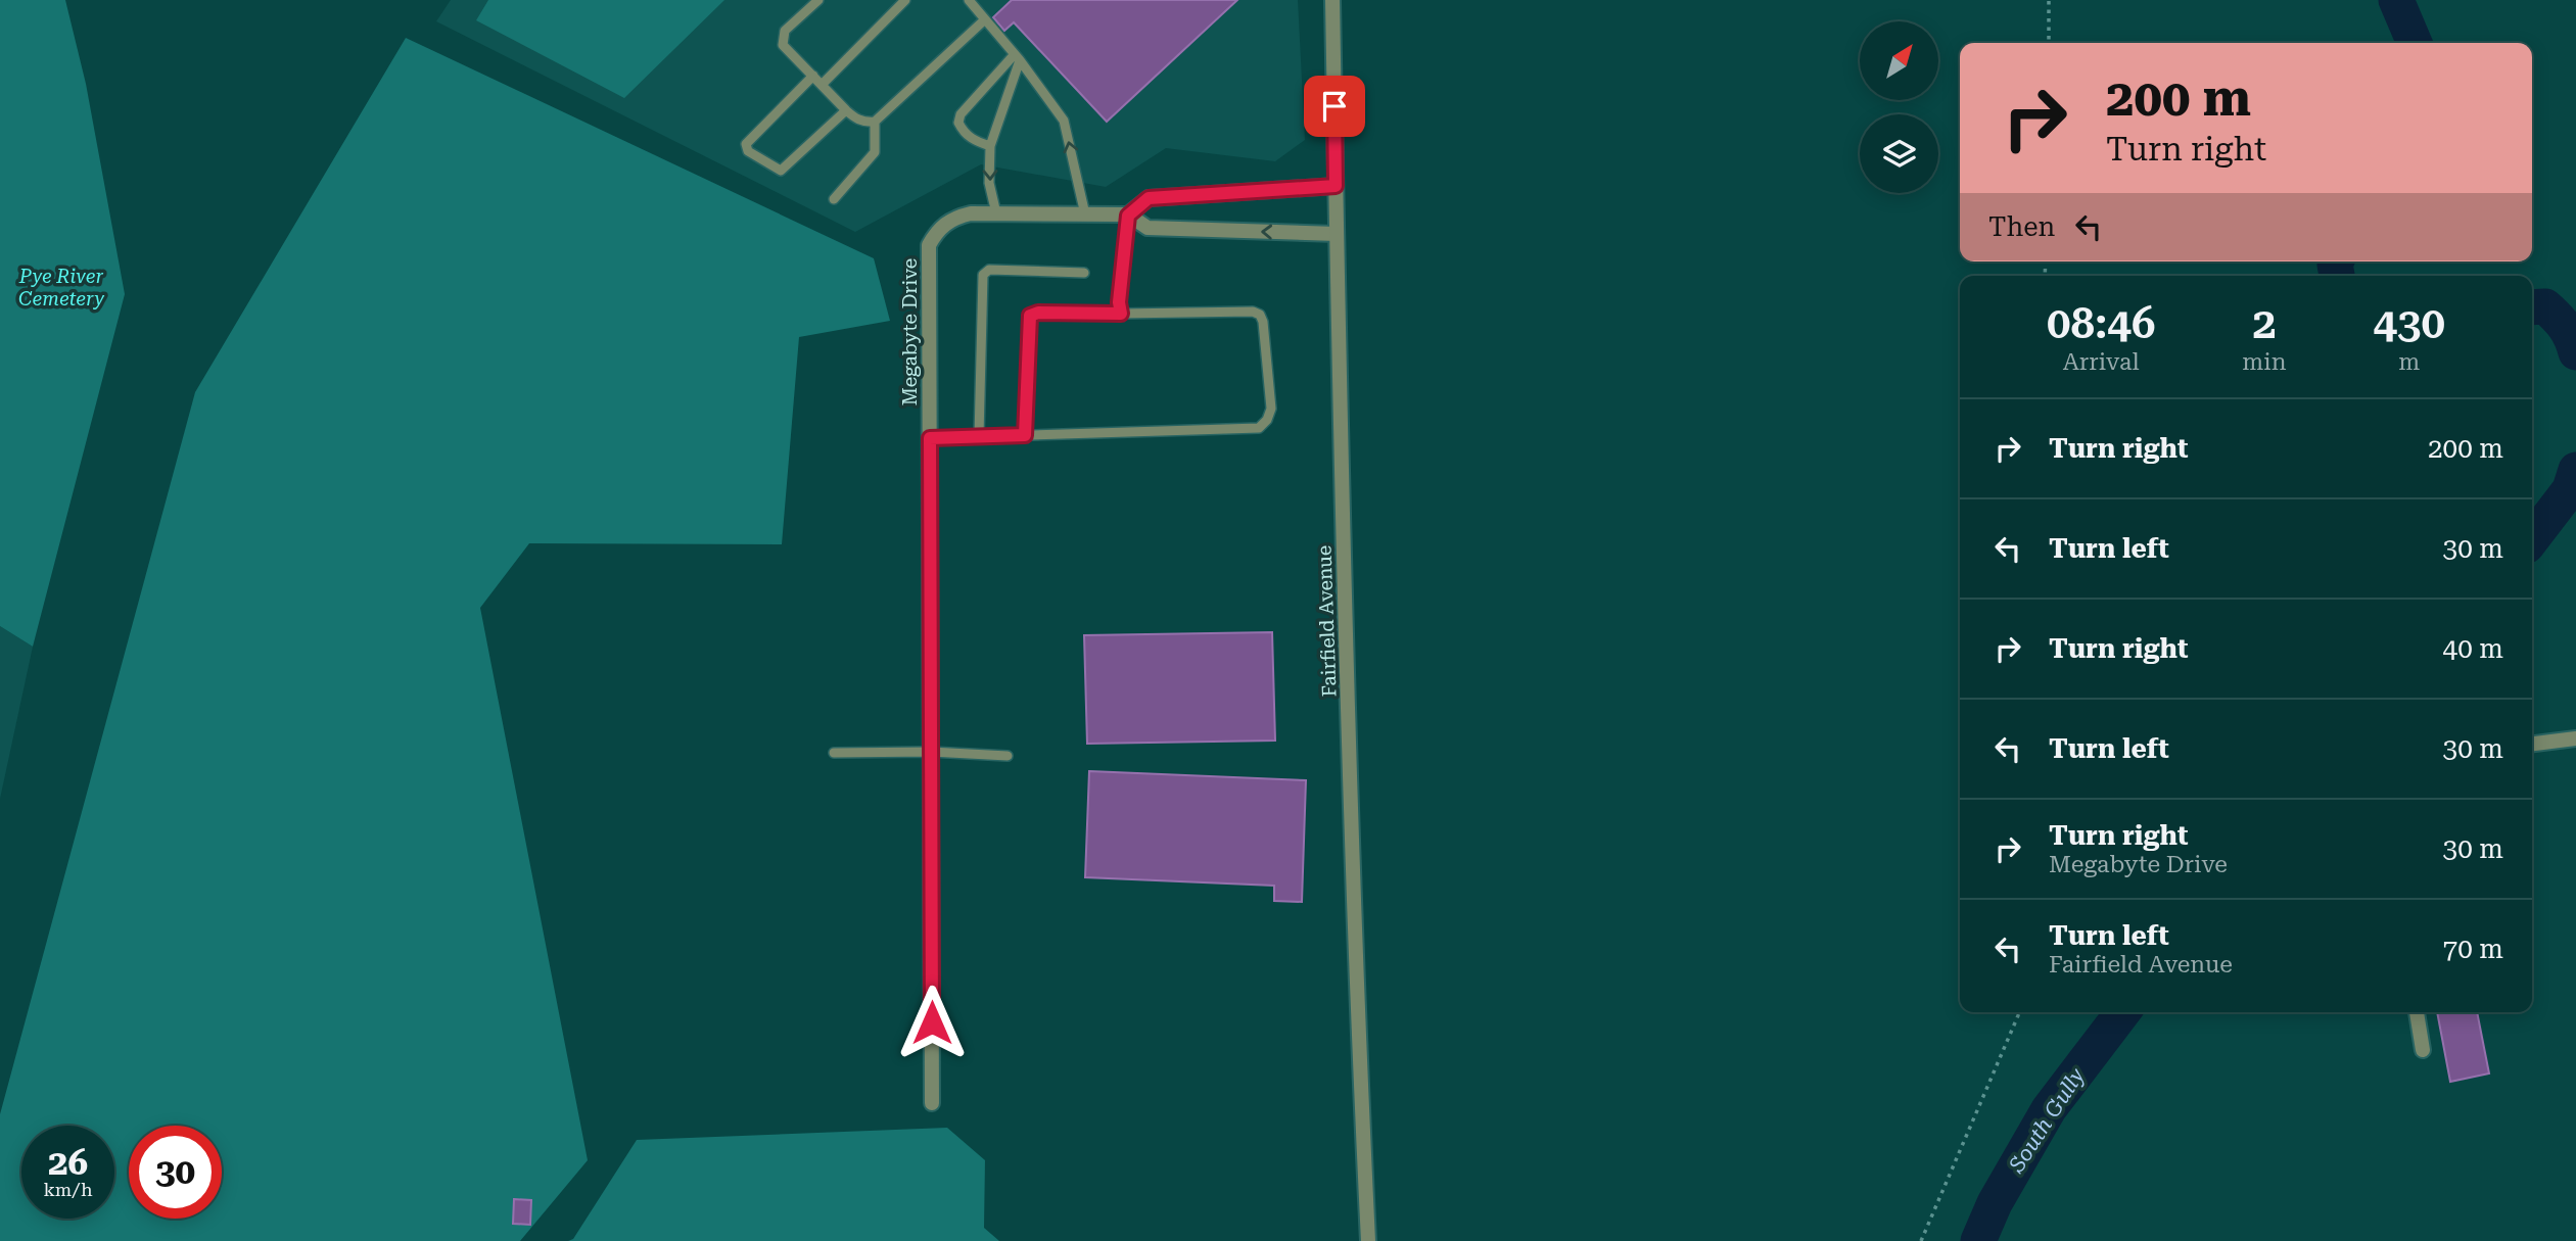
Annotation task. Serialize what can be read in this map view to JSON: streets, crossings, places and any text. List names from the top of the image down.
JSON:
{
  "streets": {
    "street": ["Megabyte Drive", "Fairfield Avenue"]
  },
  "crossings": [
    ["Megabyte Drive", "Fairfield Avenue"]
  ],
  "water": ["South Gully"],
  "parks": ["Pye River Cemetery"],
  "north": "top right",
  "page": {
    "turn": ["200 m", "Turn right"],
    "then": "Then",
    "eta": [
      "08:46",
      "Arrival",
      "2",
      "min",
      "430",
      "m"
    ],
    "list": [
      {
        "name": "Turn right",
        "value": "200 m"
      },
      {
        "name": "Turn left",
        "value": "30 m"
      },
      {
        "name": "Turn right",
        "value": "40 m"
      },
      {
        "name": "Turn left",
        "value": "30 m"
      },
      {
        "name": "Turn right",
        "note": "Megabyte Drive",
        "value": "30 m"
      },
      {
        "name": "Turn left",
        "note": "Fairfield Avenue",
        "value": "70 m"
      }
    ],
    "speed": "26 km/h",
    "limit": "30"
  }
}
